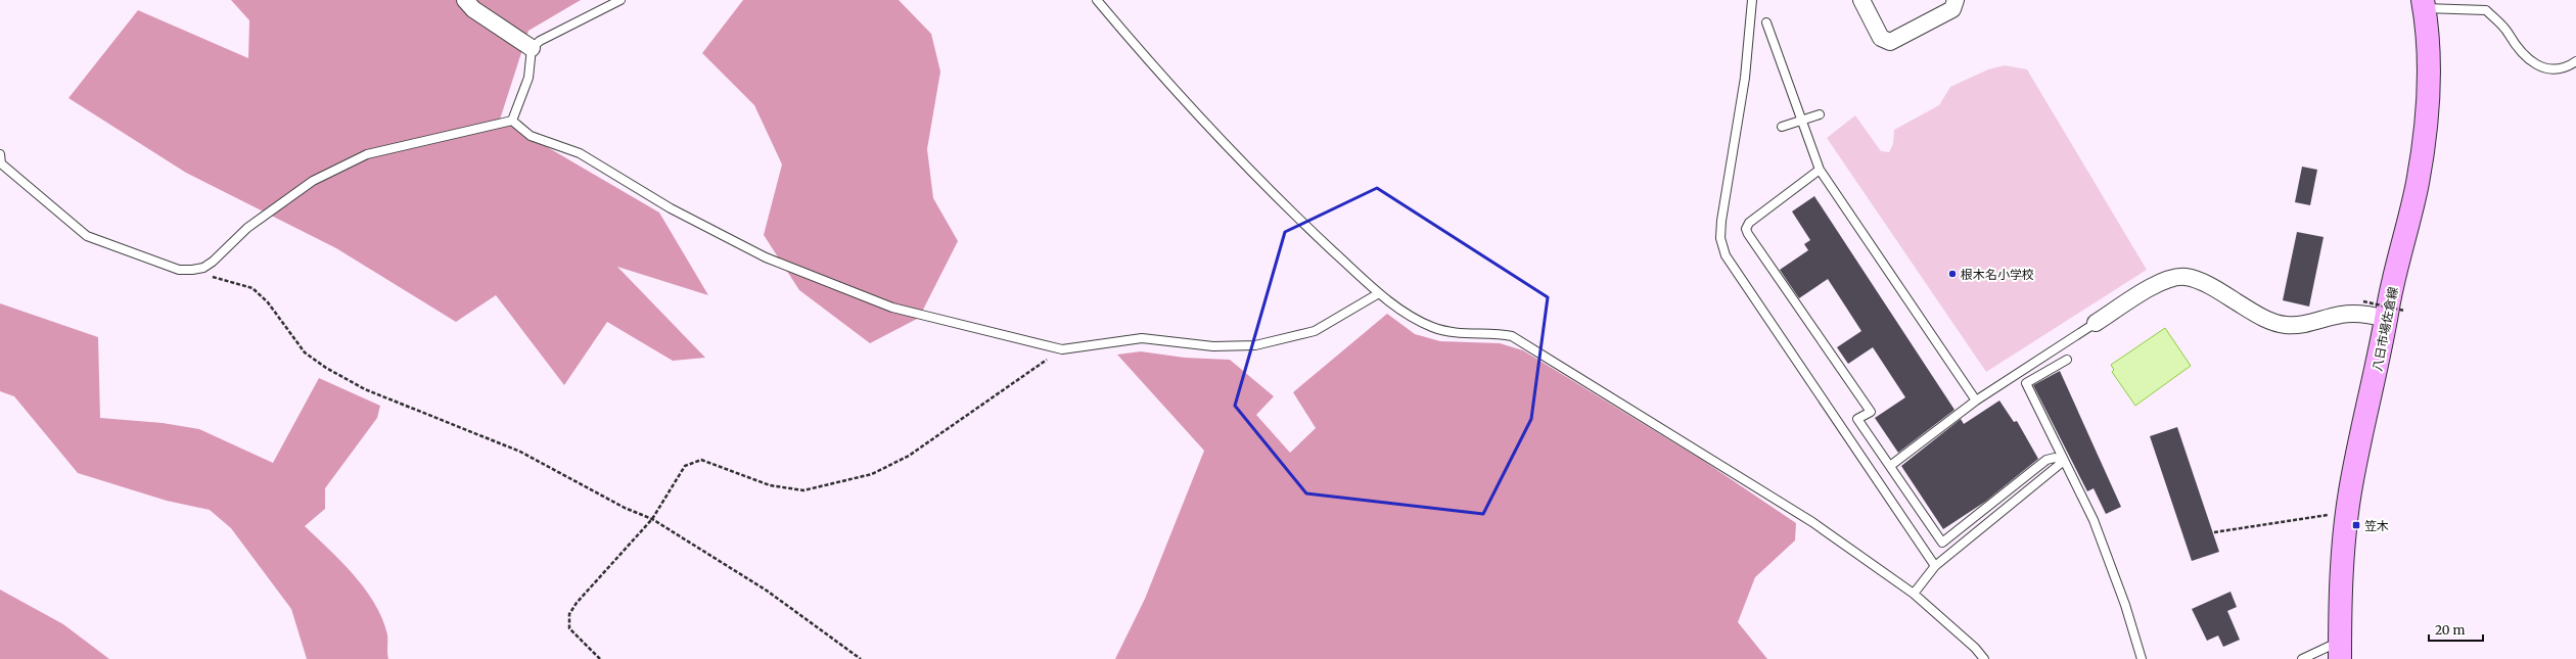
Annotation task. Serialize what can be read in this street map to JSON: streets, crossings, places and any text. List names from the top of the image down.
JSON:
{
  "streets": {
    "main road": ["八日市場佐倉線"]
  },
  "places": {
    "other": ["根木名小学校"],
    "transit": ["笠木"]
  },
  "scale_bar": "20 m"
}
